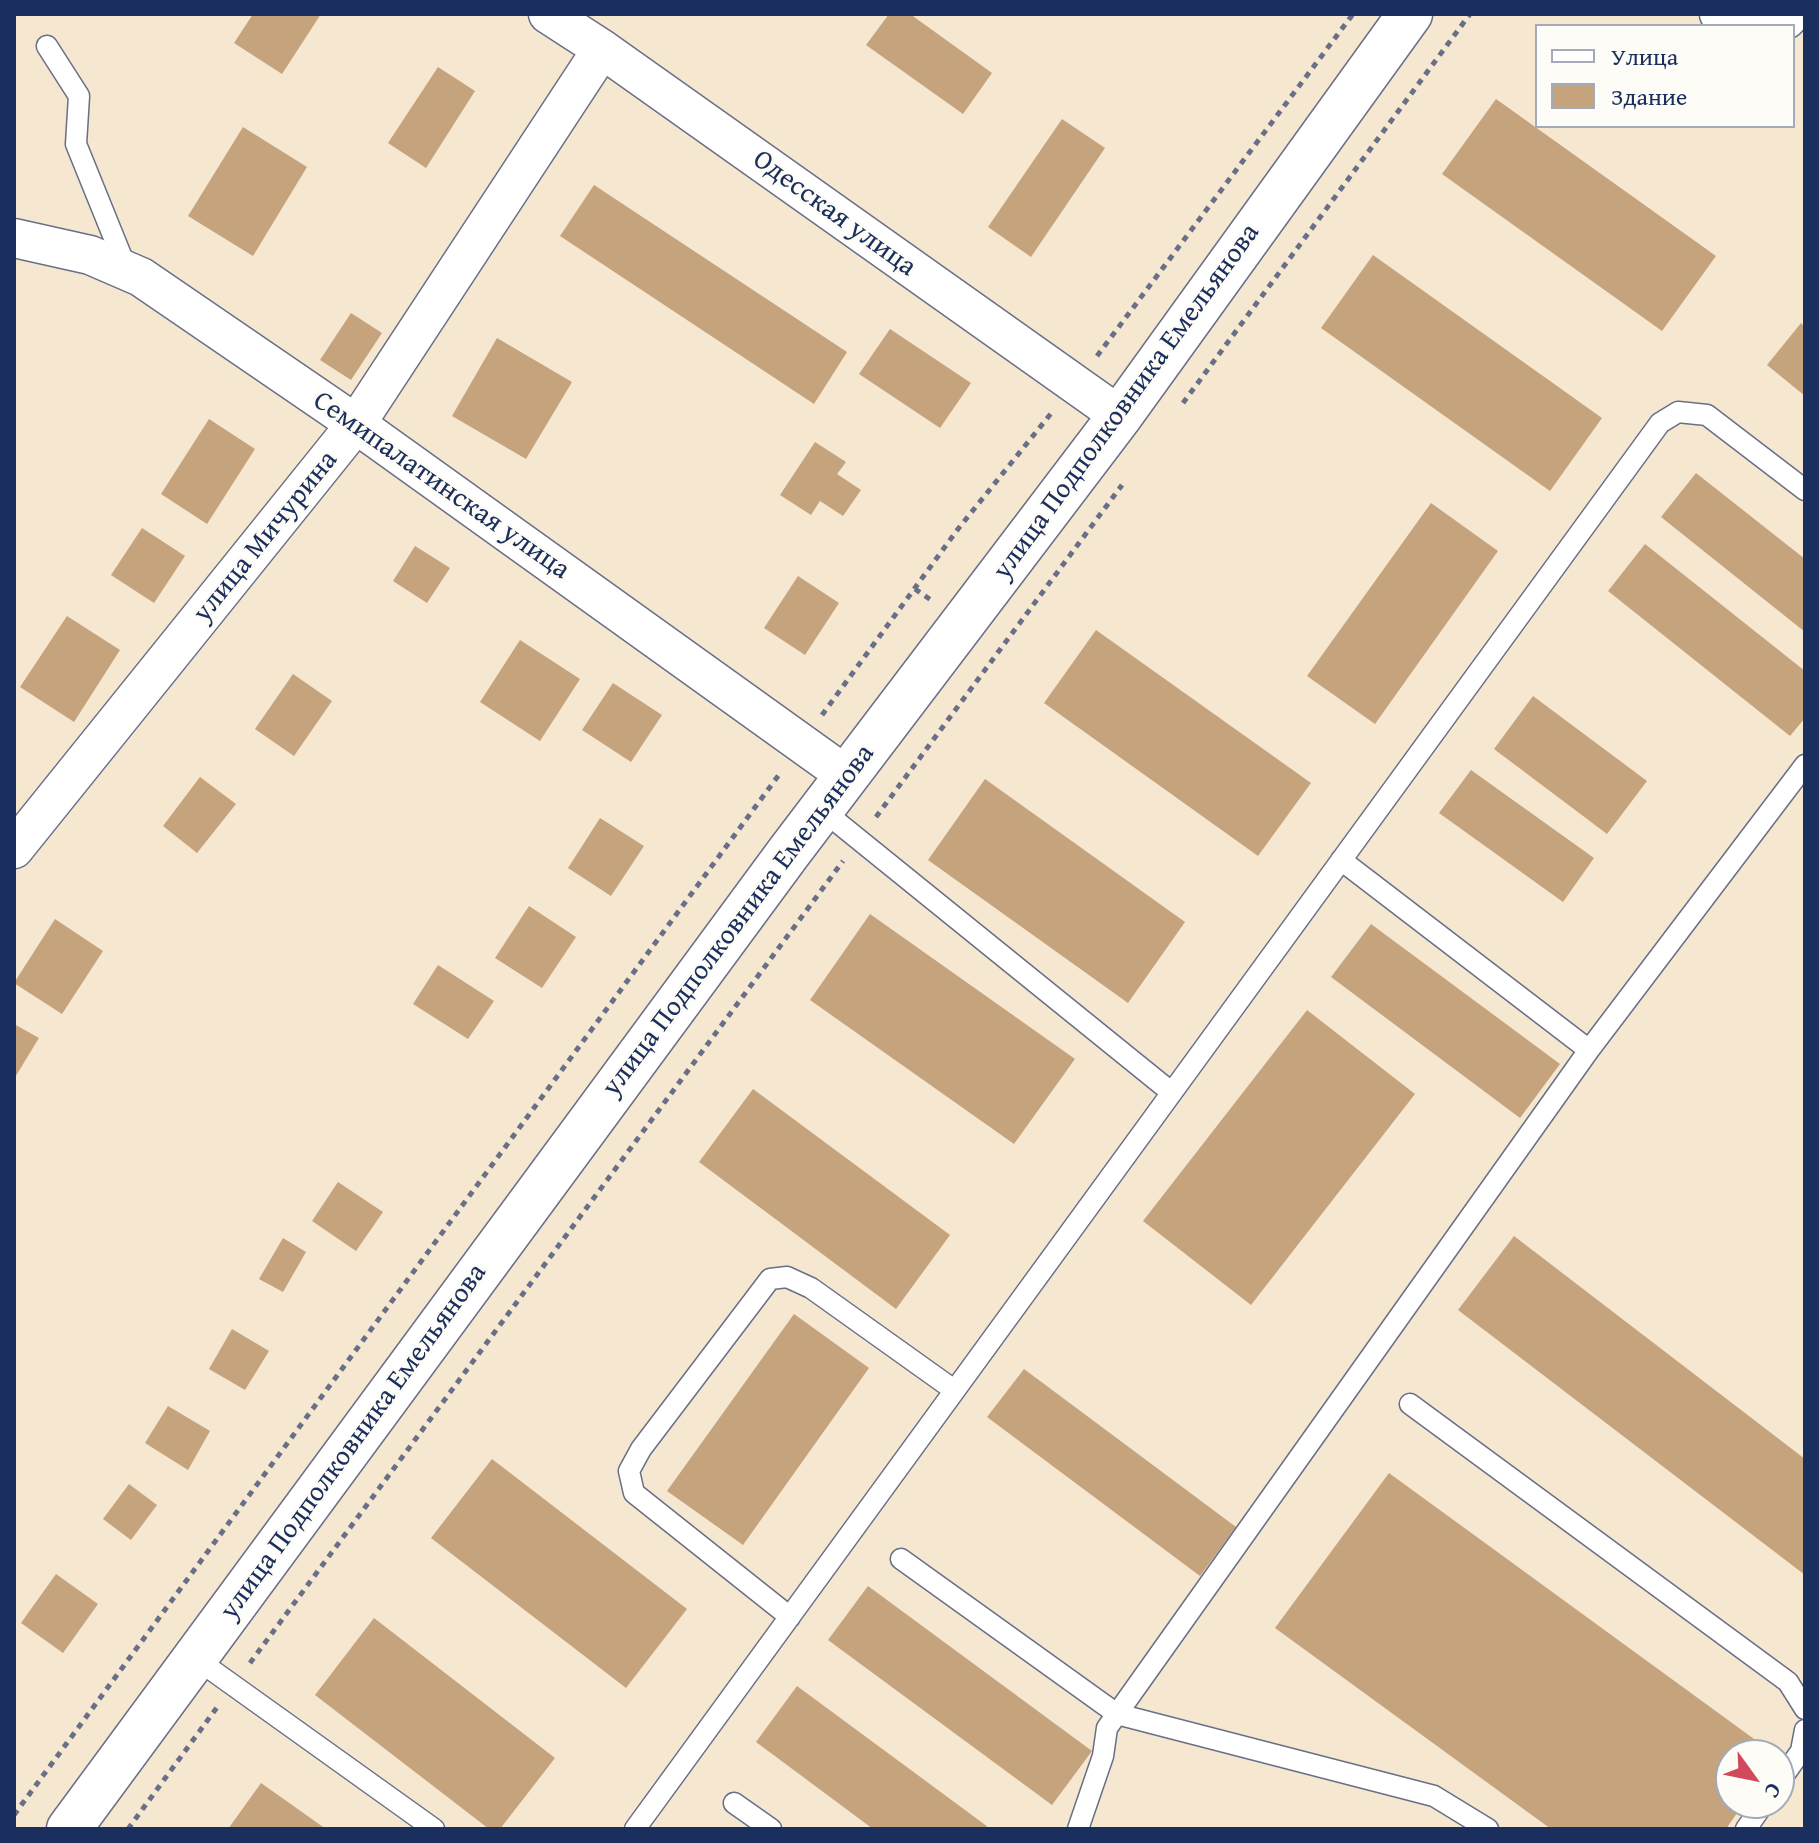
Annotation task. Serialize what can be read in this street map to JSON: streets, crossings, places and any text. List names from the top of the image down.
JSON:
{
  "streets": {
    "main road": ["улица Подполковника Емельянова"],
    "street": ["Одесская улица", "Семипалатинская улица", "улица Мичурина"]
  },
  "crossings": [
    ["Одесская улица", "улица Подполковника Емельянова"],
    ["Одесская улица", "улица Мичурина"],
    ["улица Подполковника Емельянова", "Семипалатинская улица"],
    ["Семипалатинская улица", "улица Мичурина"]
  ],
  "legend": ["Улица", "Здание"],
  "north": "bottom right"
}
